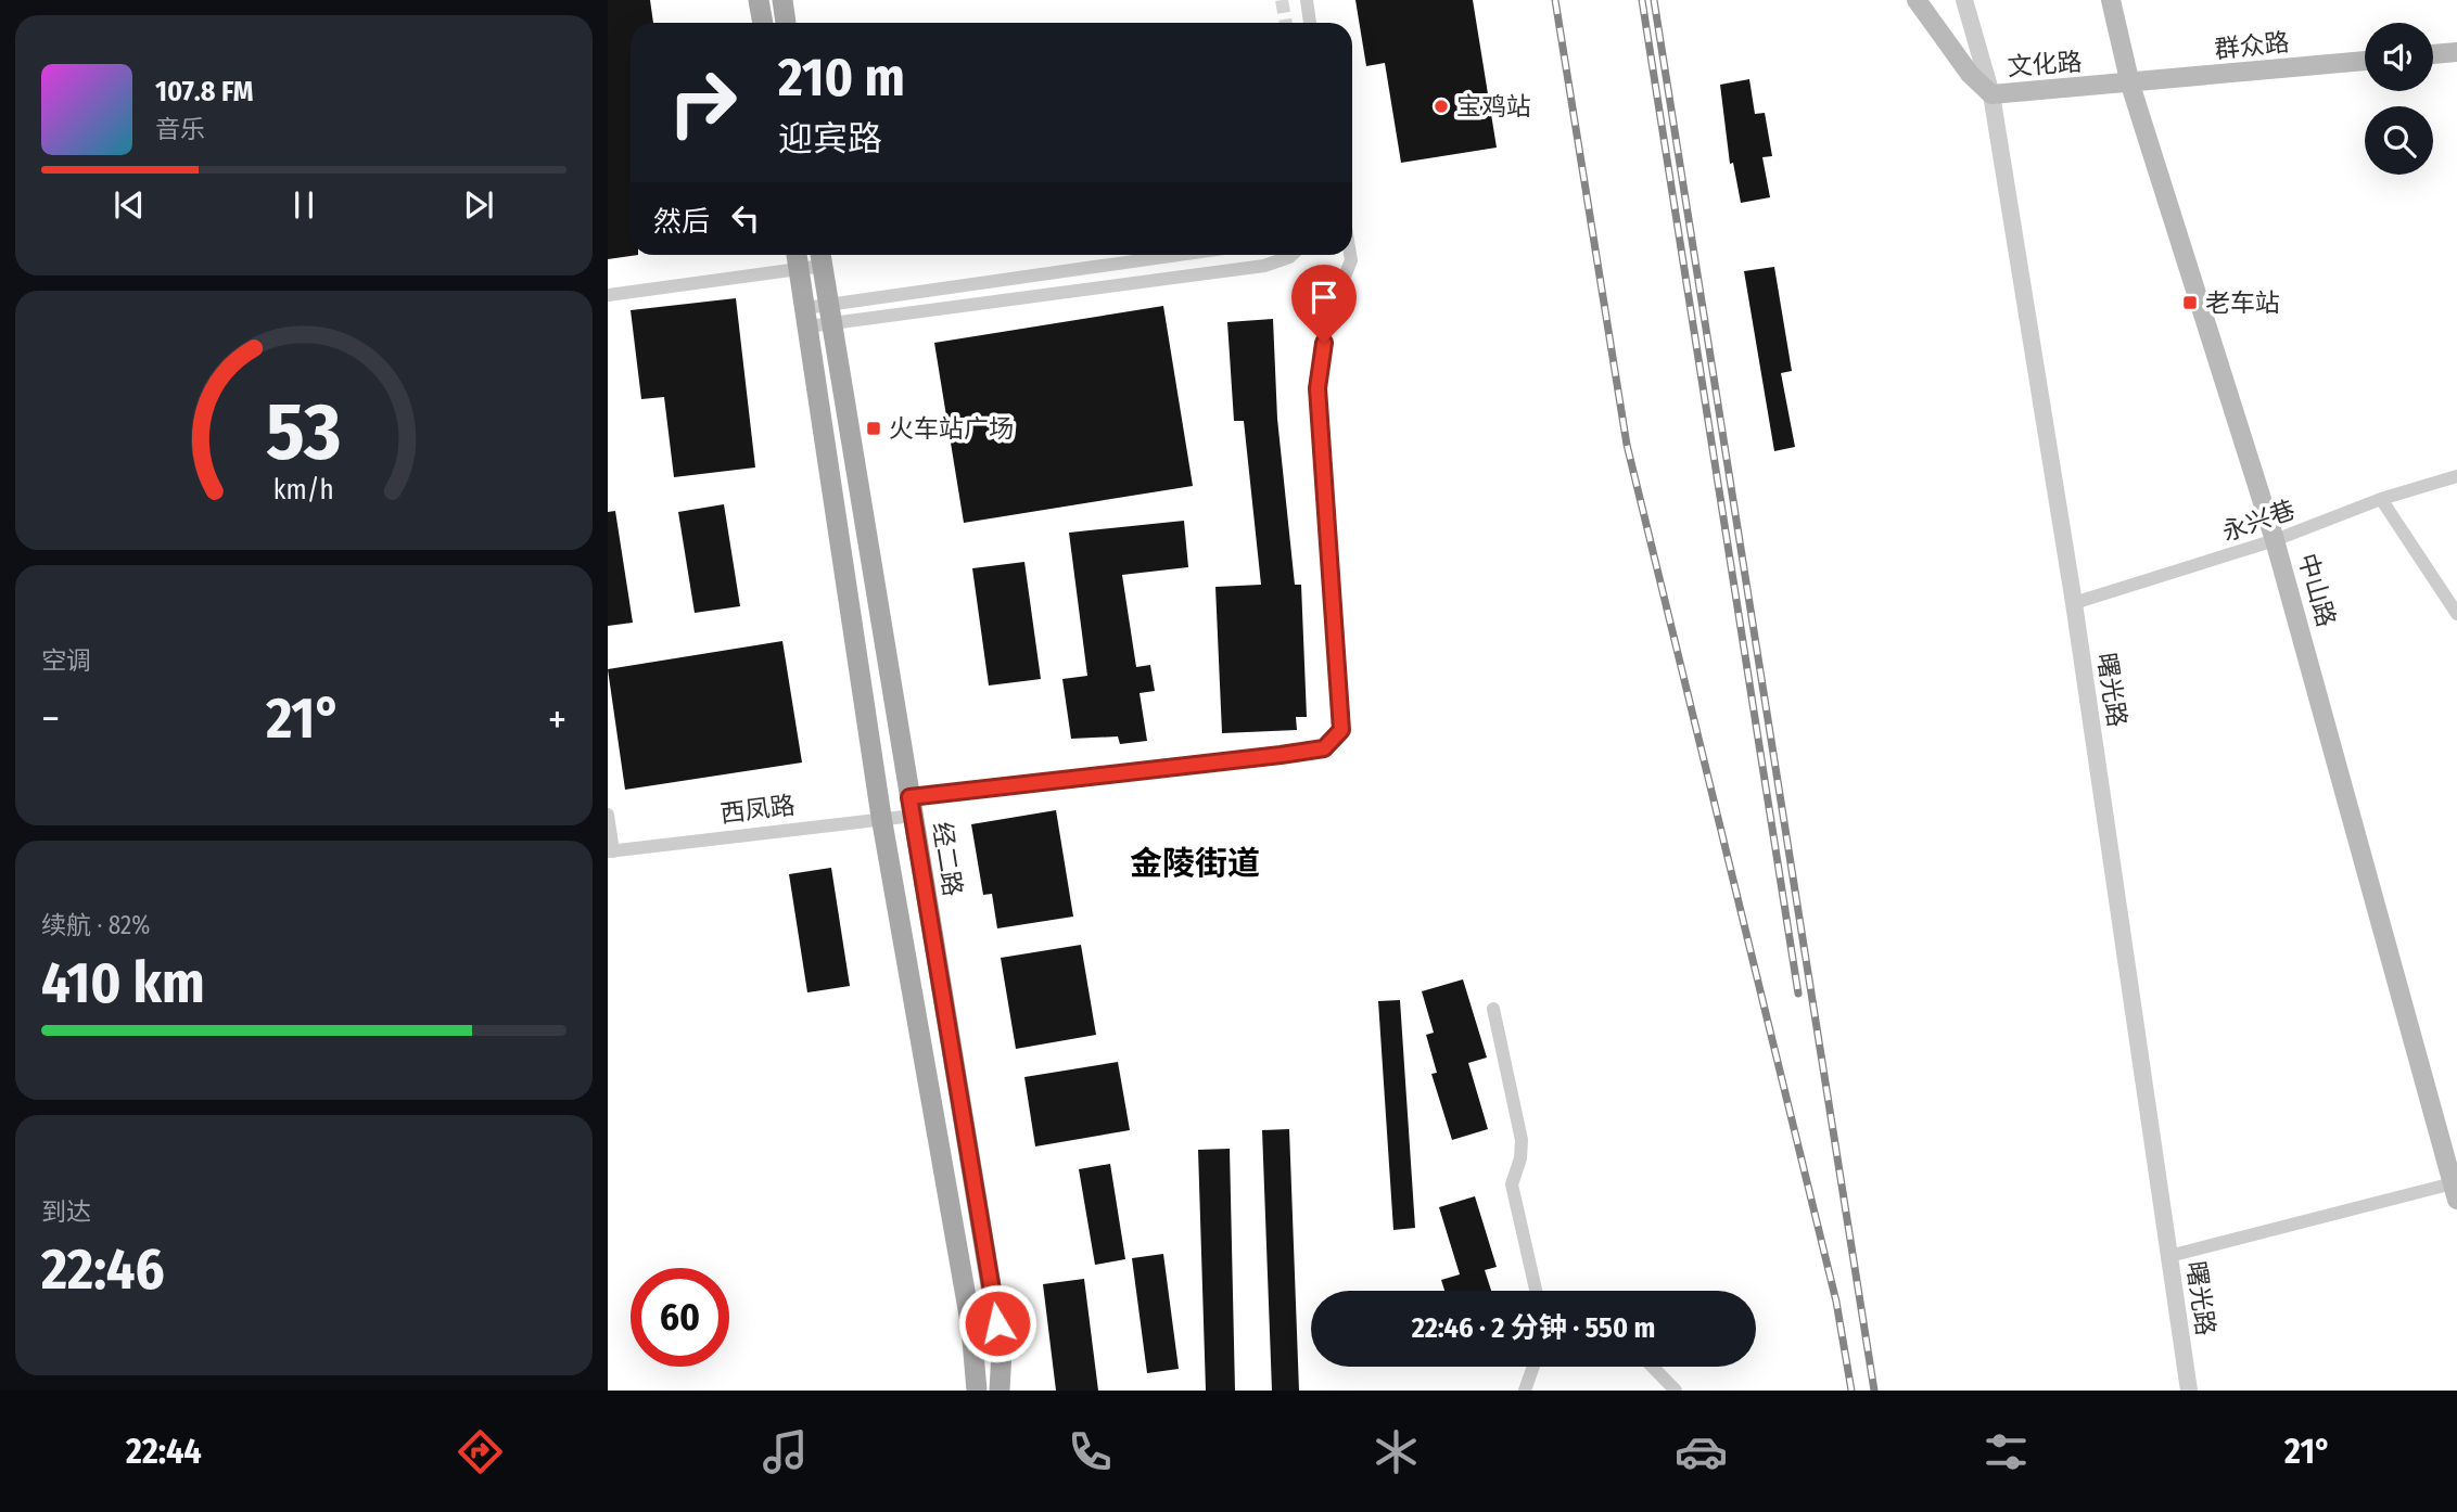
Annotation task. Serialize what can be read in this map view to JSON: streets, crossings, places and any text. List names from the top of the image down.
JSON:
{
  "streets": {
    "main road": [
      "群众路",
      "文化路",
      "中山路",
      "经二路"
    ],
    "street": ["永兴巷", "曙光路", "西凤路"]
  },
  "crossings": [
    ["群众路", "文化路"],
    ["群众路", "中山路"],
    ["文化路", "中山路"],
    ["文化路", "曙光路"],
    ["永兴巷", "中山路"],
    ["永兴巷", "曙光路"],
    ["西凤路", "经二路"]
  ],
  "districts": ["金陵街道"],
  "places": {
    "other": ["宝鸡站"],
    "transit": ["老车站", "火车站广场"]
  },
  "page": {
    "turn": ["210 m", "迎宾路"],
    "song": ["107.8 FM", "音乐"],
    "then": "然后",
    "tile": [
      "空调",
      ["续航 · 82%", "410 km"],
      ["到达", "22:46"]
    ],
    "heat": ["−", "21°", "+"],
    "limit": "60",
    "trip": "22:46 · 2 分钟 · 550 m",
    "tabs": ["22:44", "21°"],
    "gauge": ["53", "km/h"]
  }
}
